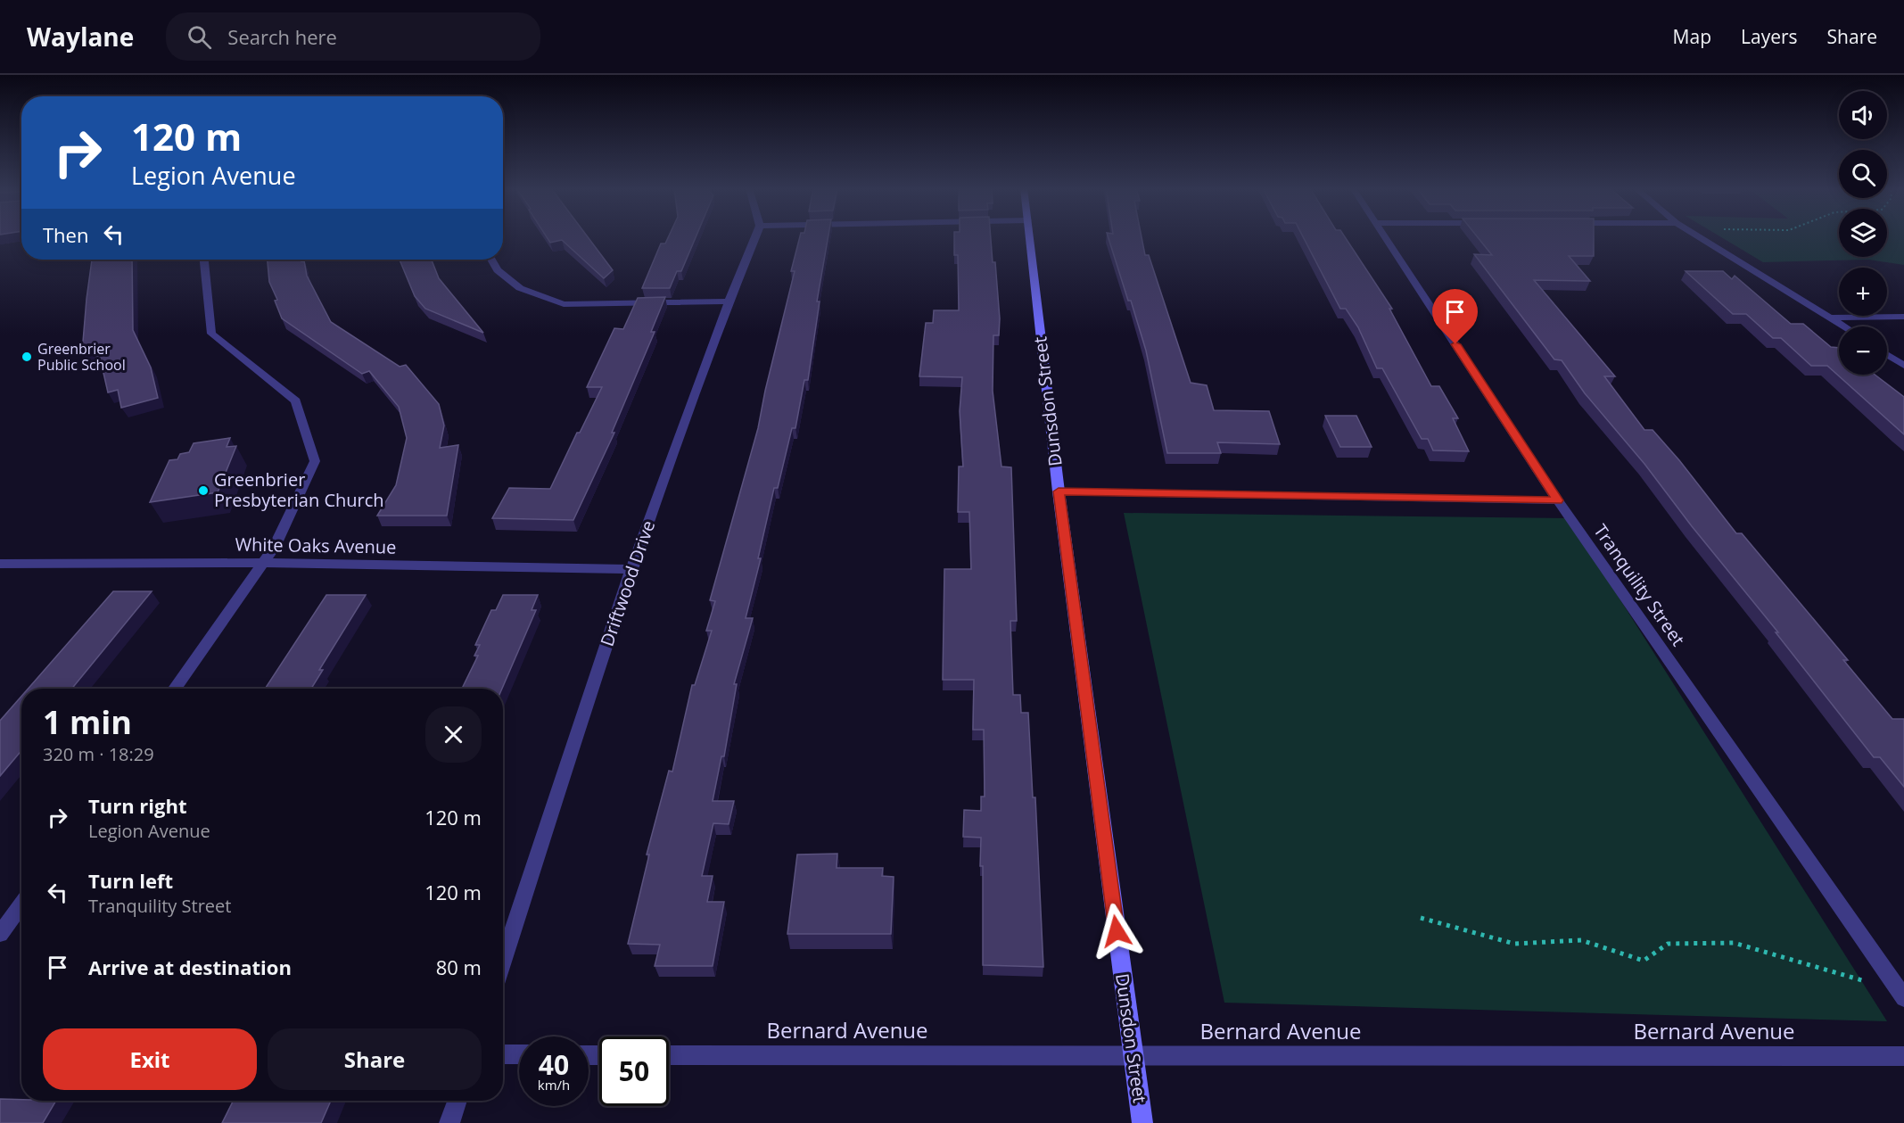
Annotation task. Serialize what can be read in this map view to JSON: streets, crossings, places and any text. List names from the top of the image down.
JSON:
{
  "streets": {
    "main road": ["Dunsdon Street"],
    "street": [
      "White Oaks Avenue",
      "Driftwood Drive",
      "Tranquility Street",
      "Bernard Avenue"
    ]
  },
  "crossings": [
    ["Dunsdon Street", "Bernard Avenue"],
    ["White Oaks Avenue", "Driftwood Drive"]
  ],
  "places": ["Greenbrier Public School", "Greenbrier Presbyterian Church"],
  "page": {
    "header": "Waylane",
    "search": "Search here",
    "nav": ["Map", "Layers", "Share"],
    "map_buttons": ["+", "−"],
    "turn": ["120 m", "Legion Avenue"],
    "then": "Then",
    "heading": ["1 min", "320 m · 18:29"],
    "list": [
      {
        "name": "Turn right",
        "note": "Legion Avenue",
        "value": "120 m"
      },
      {
        "name": "Turn left",
        "note": "Tranquility Street",
        "value": "120 m"
      },
      {
        "name": "Arrive at destination",
        "value": "80 m"
      }
    ],
    "buttons": ["Exit", "Share"],
    "speed": "40 km/h",
    "limit": "50"
  }
}
